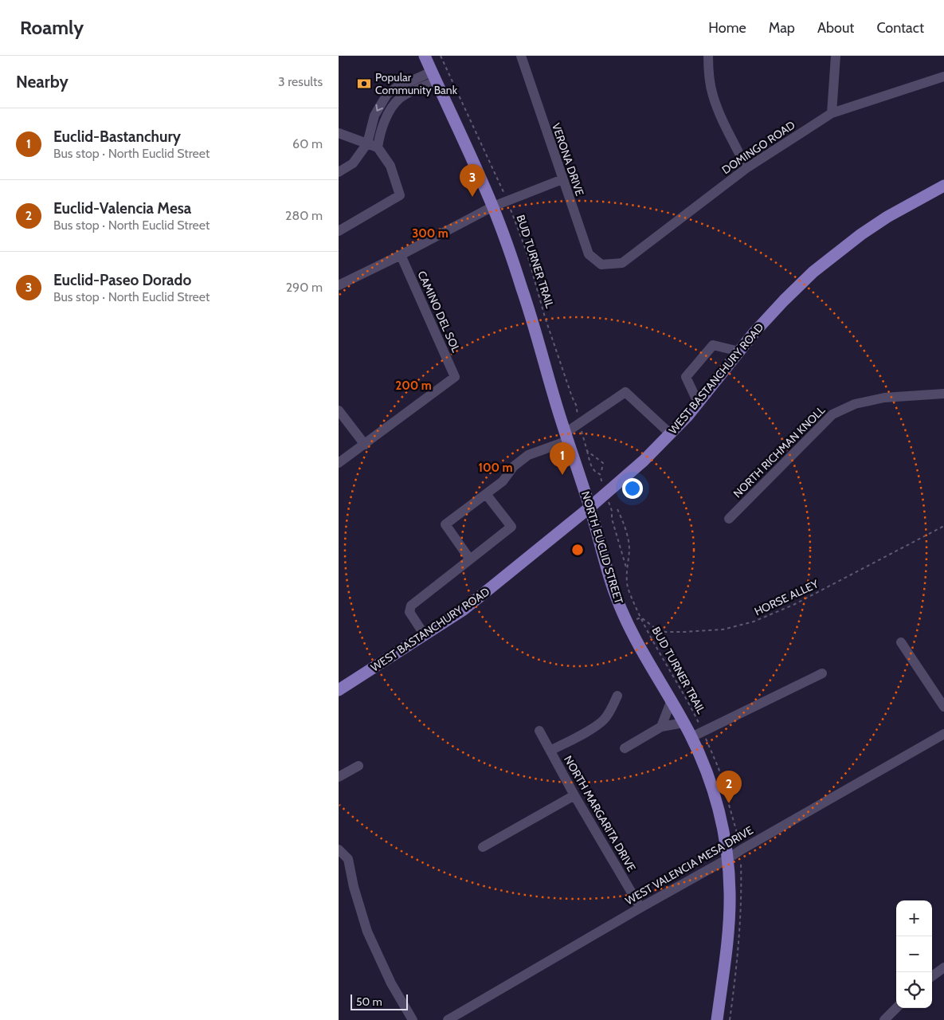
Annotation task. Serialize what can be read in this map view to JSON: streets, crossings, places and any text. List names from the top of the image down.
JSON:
{
  "streets": {
    "main road": ["WEST BASTANCHURY ROAD", "NORTH EUCLID STREET"],
    "street": [
      "DOMINGO ROAD",
      "VERONA DRIVE",
      "CAMINO DEL SOL",
      "NORTH RICHMAN KNOLL",
      "NORTH MARGARITA DRIVE",
      "WEST VALENCIA MESA DRIVE"
    ],
    "path": ["BUD TURNER TRAIL", "HORSE ALLEY"]
  },
  "crossings": [
    ["DOMINGO ROAD", "VERONA DRIVE"],
    ["BUD TURNER TRAIL", "WEST BASTANCHURY ROAD"],
    ["BUD TURNER TRAIL", "HORSE ALLEY"],
    ["WEST BASTANCHURY ROAD", "NORTH EUCLID STREET"],
    ["NORTH EUCLID STREET", "WEST VALENCIA MESA DRIVE"],
    ["NORTH MARGARITA DRIVE", "WEST VALENCIA MESA DRIVE"]
  ],
  "places": {
    "bank": ["Popular Community Bank"]
  },
  "scale_bar": "50 m",
  "page": {
    "header": "Roamly",
    "nav": [
      "Home",
      "Map",
      "About",
      "Contact"
    ],
    "heading": ["Nearby", "3 results"],
    "list": [
      {
        "mark": "1",
        "name": "Euclid-Bastanchury",
        "note": "Bus stop · North Euclid Street",
        "value": "60 m"
      },
      {
        "mark": "2",
        "name": "Euclid-Valencia Mesa",
        "note": "Bus stop · North Euclid Street",
        "value": "280 m"
      },
      {
        "mark": "3",
        "name": "Euclid-Paseo Dorado",
        "note": "Bus stop · North Euclid Street",
        "value": "290 m"
      }
    ],
    "pins": ["3", "1", "2"],
    "map_buttons": ["+", "−"],
    "scale": "50 m"
  },
  "rings": ["300 m", "200 m", "100 m"]
}
